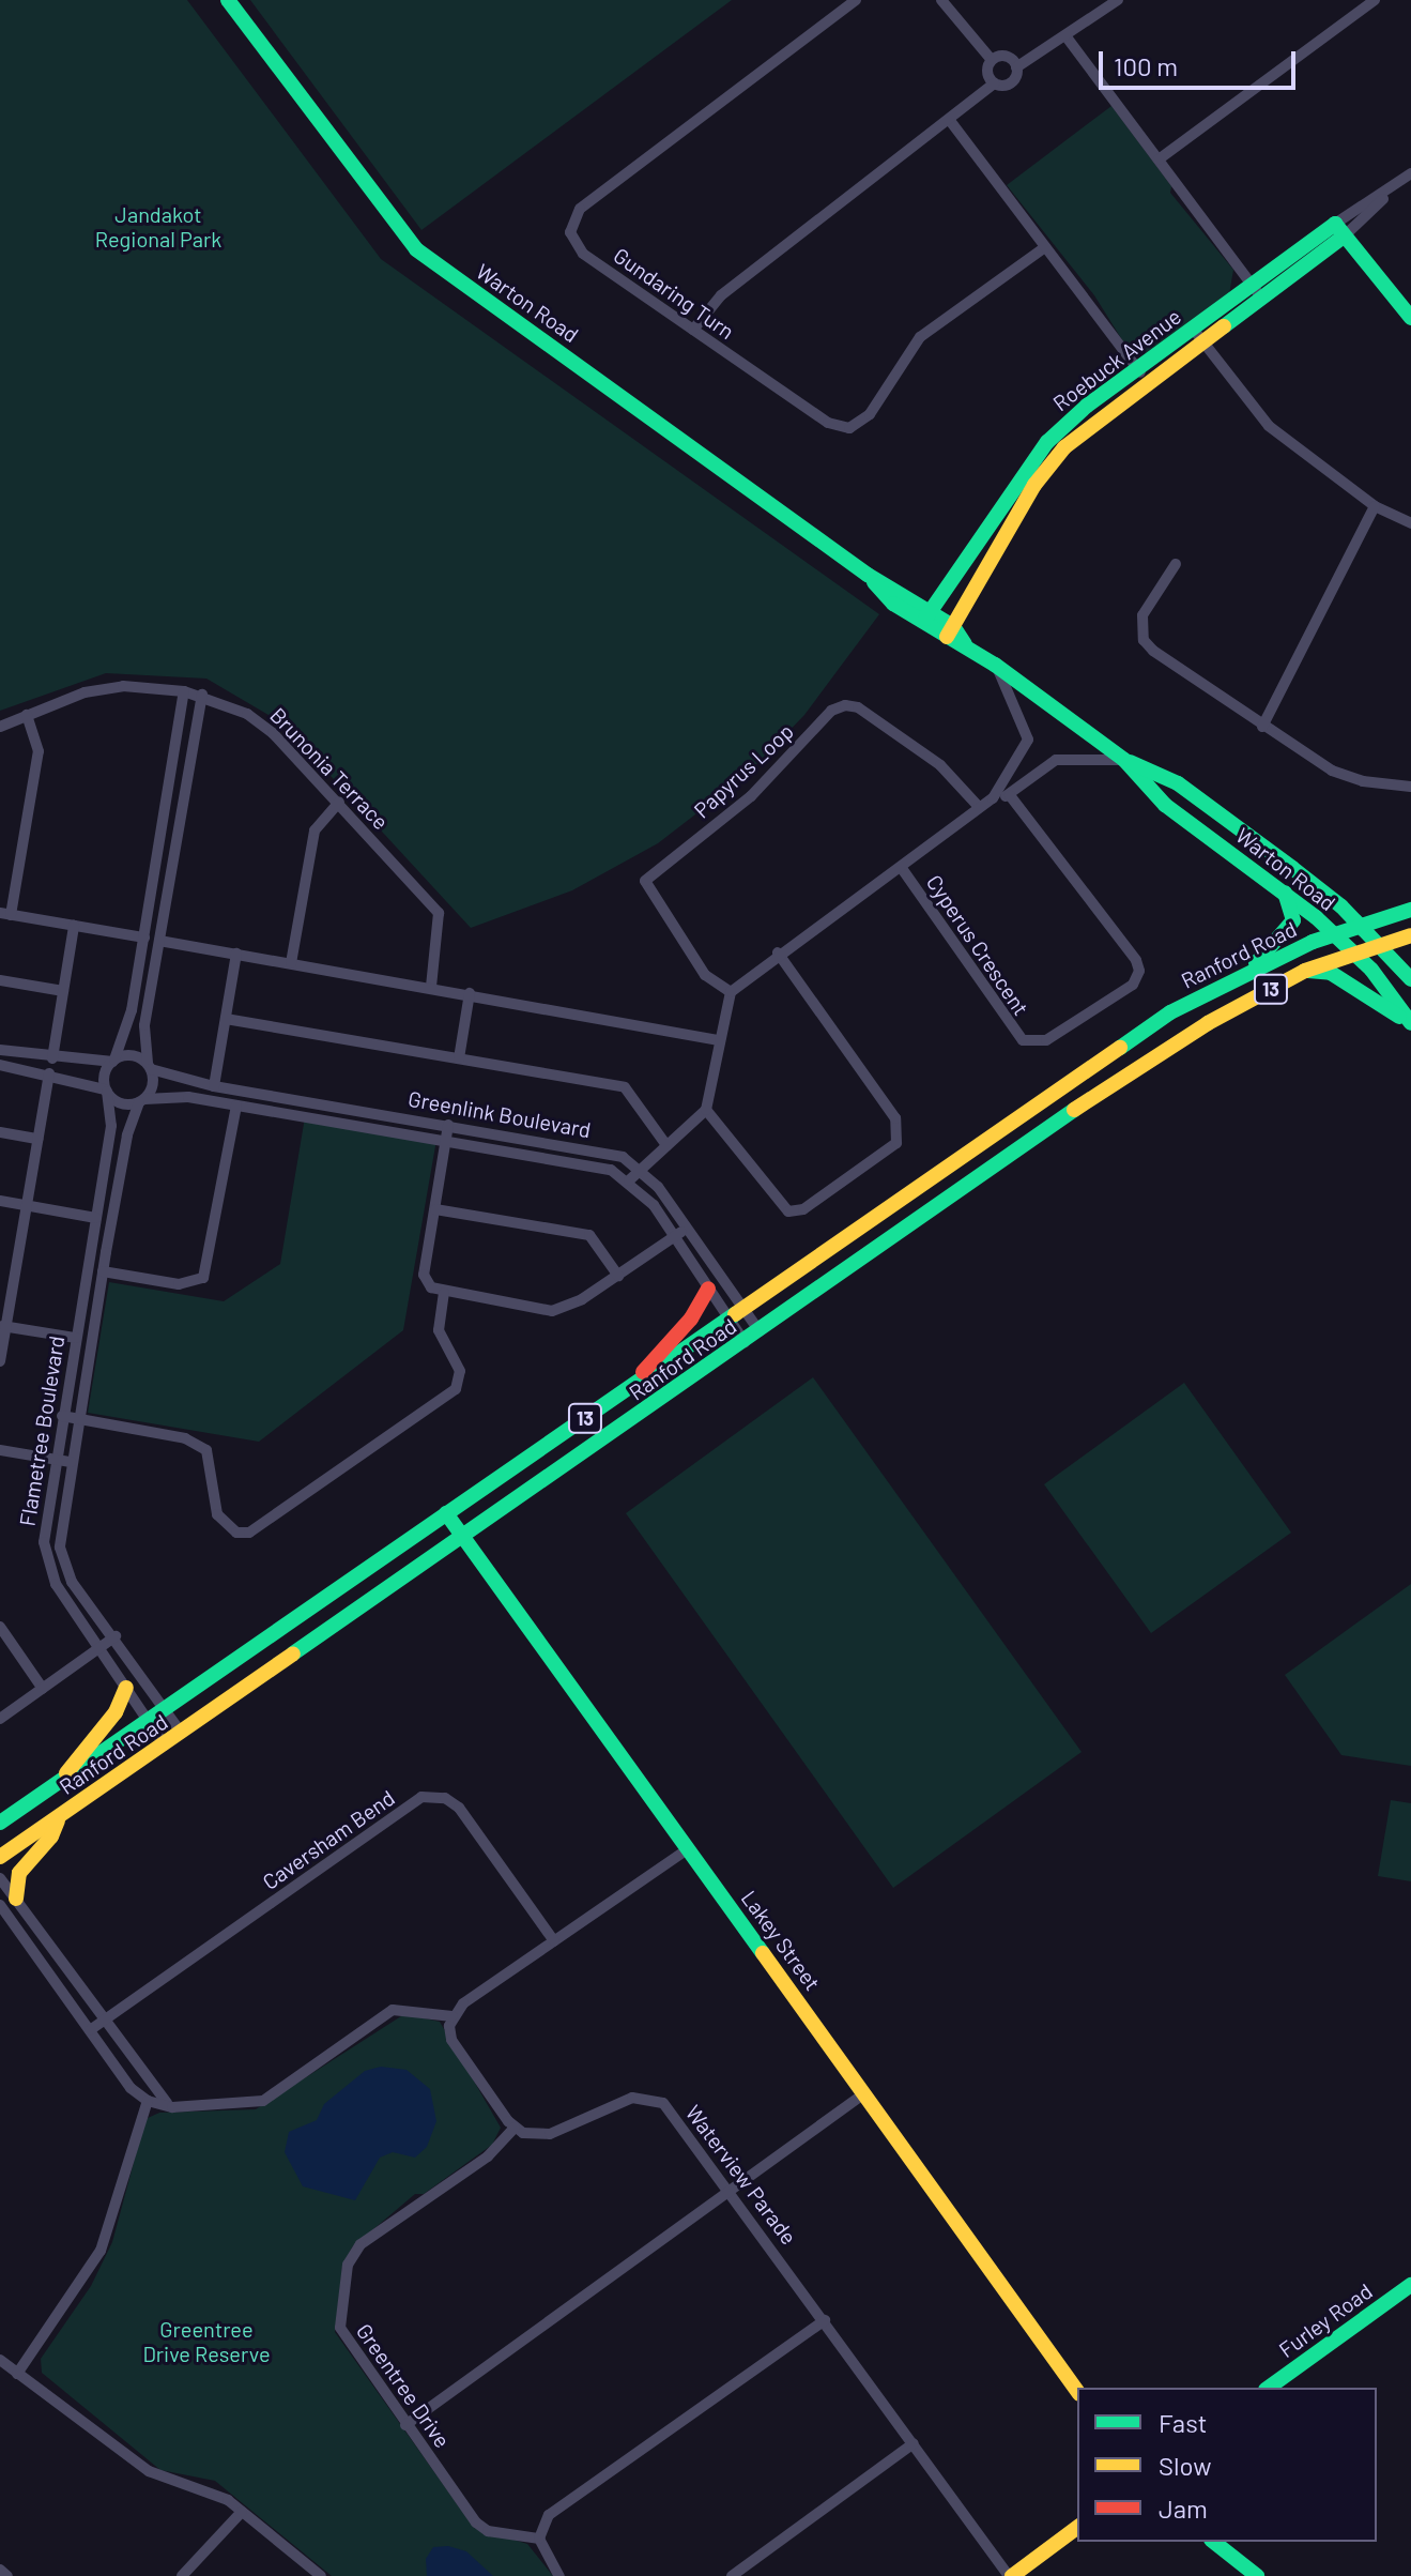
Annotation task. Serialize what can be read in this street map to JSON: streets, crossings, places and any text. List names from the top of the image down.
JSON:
{
  "streets": {
    "main road": [
      "Warton Road",
      "Roebuck Avenue",
      "Ranford Road",
      "13",
      "Lakey Street",
      "Furley Road"
    ],
    "street": [
      "Gundaring Turn",
      "Brunonia Terrace",
      "Papyrus Loop",
      "Cyperus Crescent",
      "Greenlink Boulevard",
      "Flametree Boulevard",
      "Caversham Bend",
      "Waterview Parade",
      "Greentree Drive"
    ]
  },
  "crossings": [
    ["Warton Road", "Roebuck Avenue"],
    ["Warton Road", "Ranford Road"],
    ["Ranford Road", "Greenlink Boulevard"],
    ["Ranford Road", "Flametree Boulevard"],
    ["Ranford Road", "Lakey Street"],
    ["Greenlink Boulevard", "Flametree Boulevard"],
    ["Waterview Parade", "Greentree Drive"]
  ],
  "parks": ["Jandakot Regional Park", "Greentree Drive Reserve"],
  "legend": ["Fast", "Slow", "Jam"],
  "scale_bar": "100 m"
}
